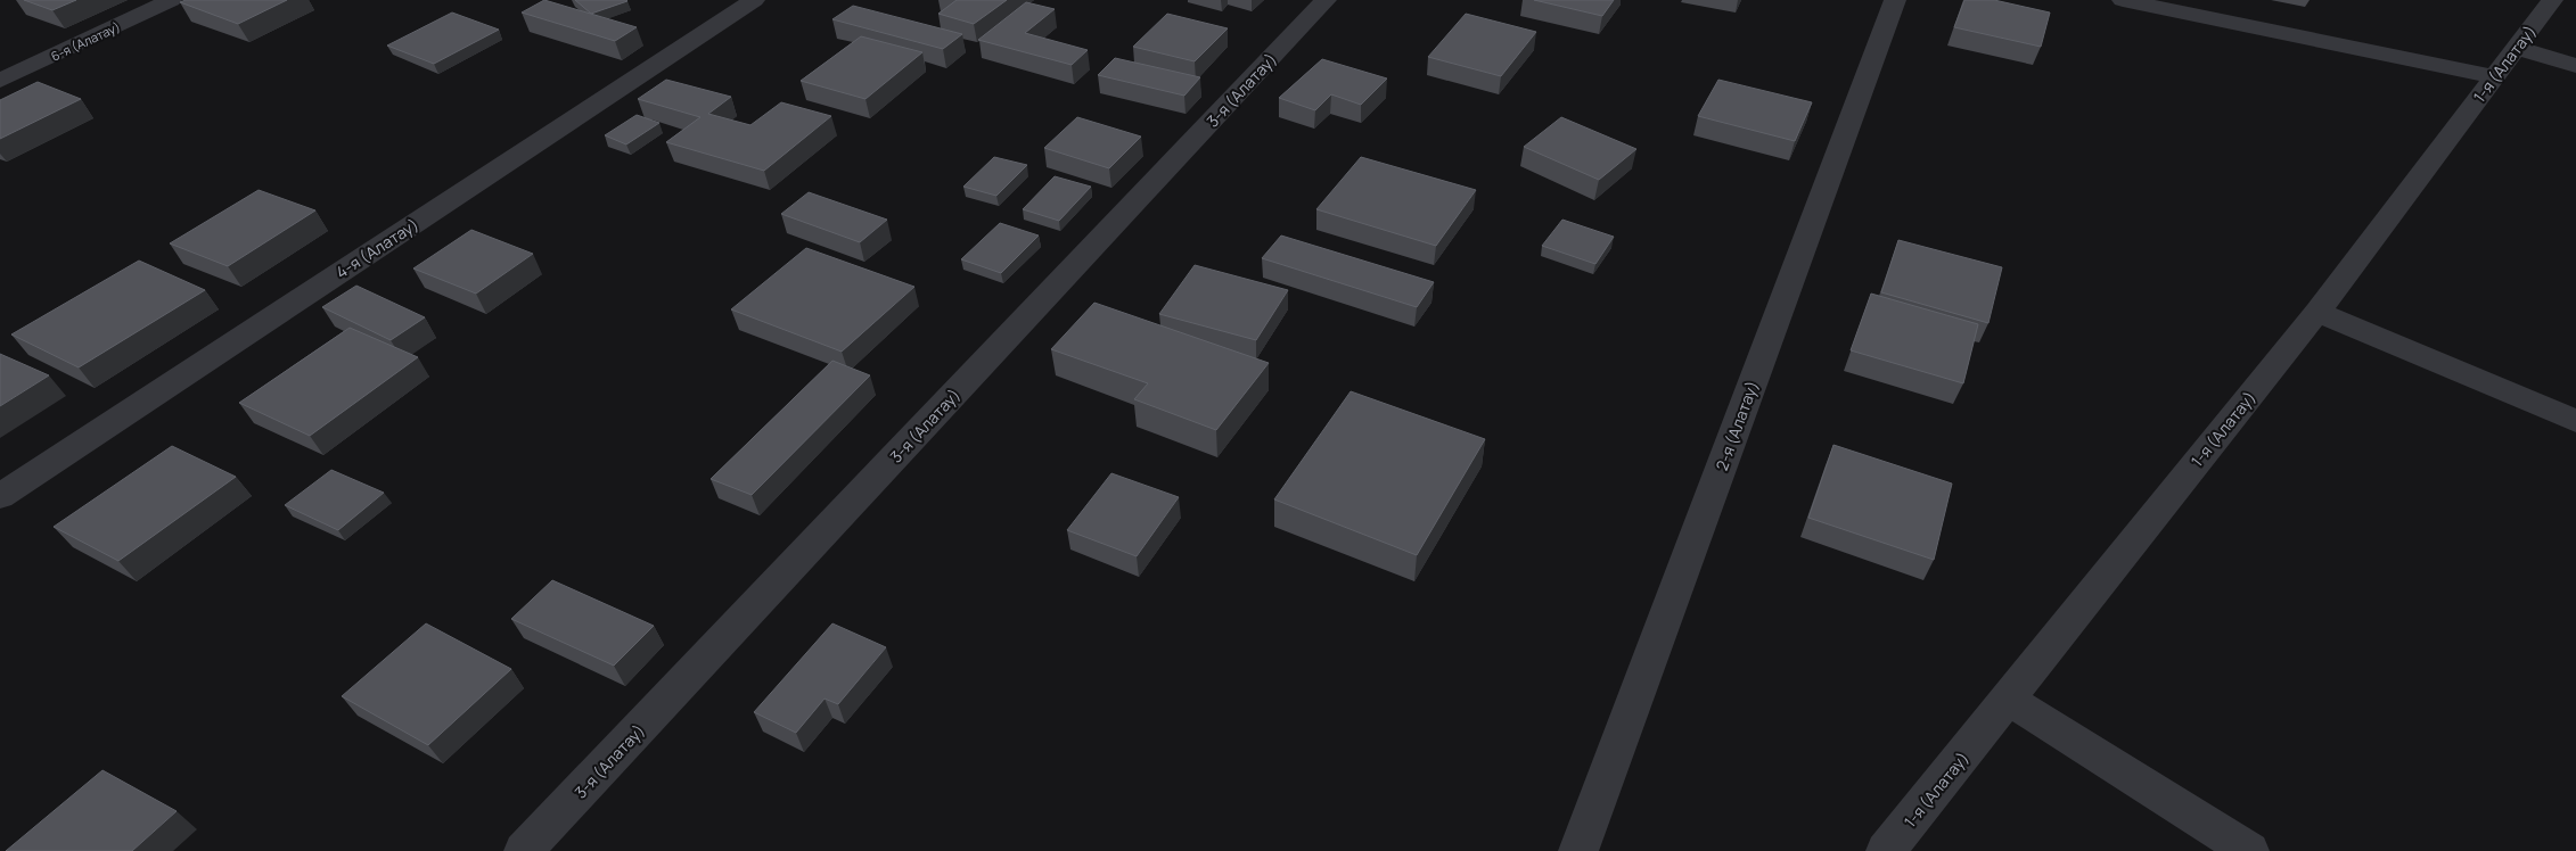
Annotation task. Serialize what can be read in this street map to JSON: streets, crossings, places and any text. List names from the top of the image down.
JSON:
{
  "streets": {
    "street": [
      "6-я (Алатау)",
      "1-я (Алатау)",
      "3-я (Алатау)",
      "4-я (Алатау)",
      "2-я (Алатау)"
    ]
  }
}
